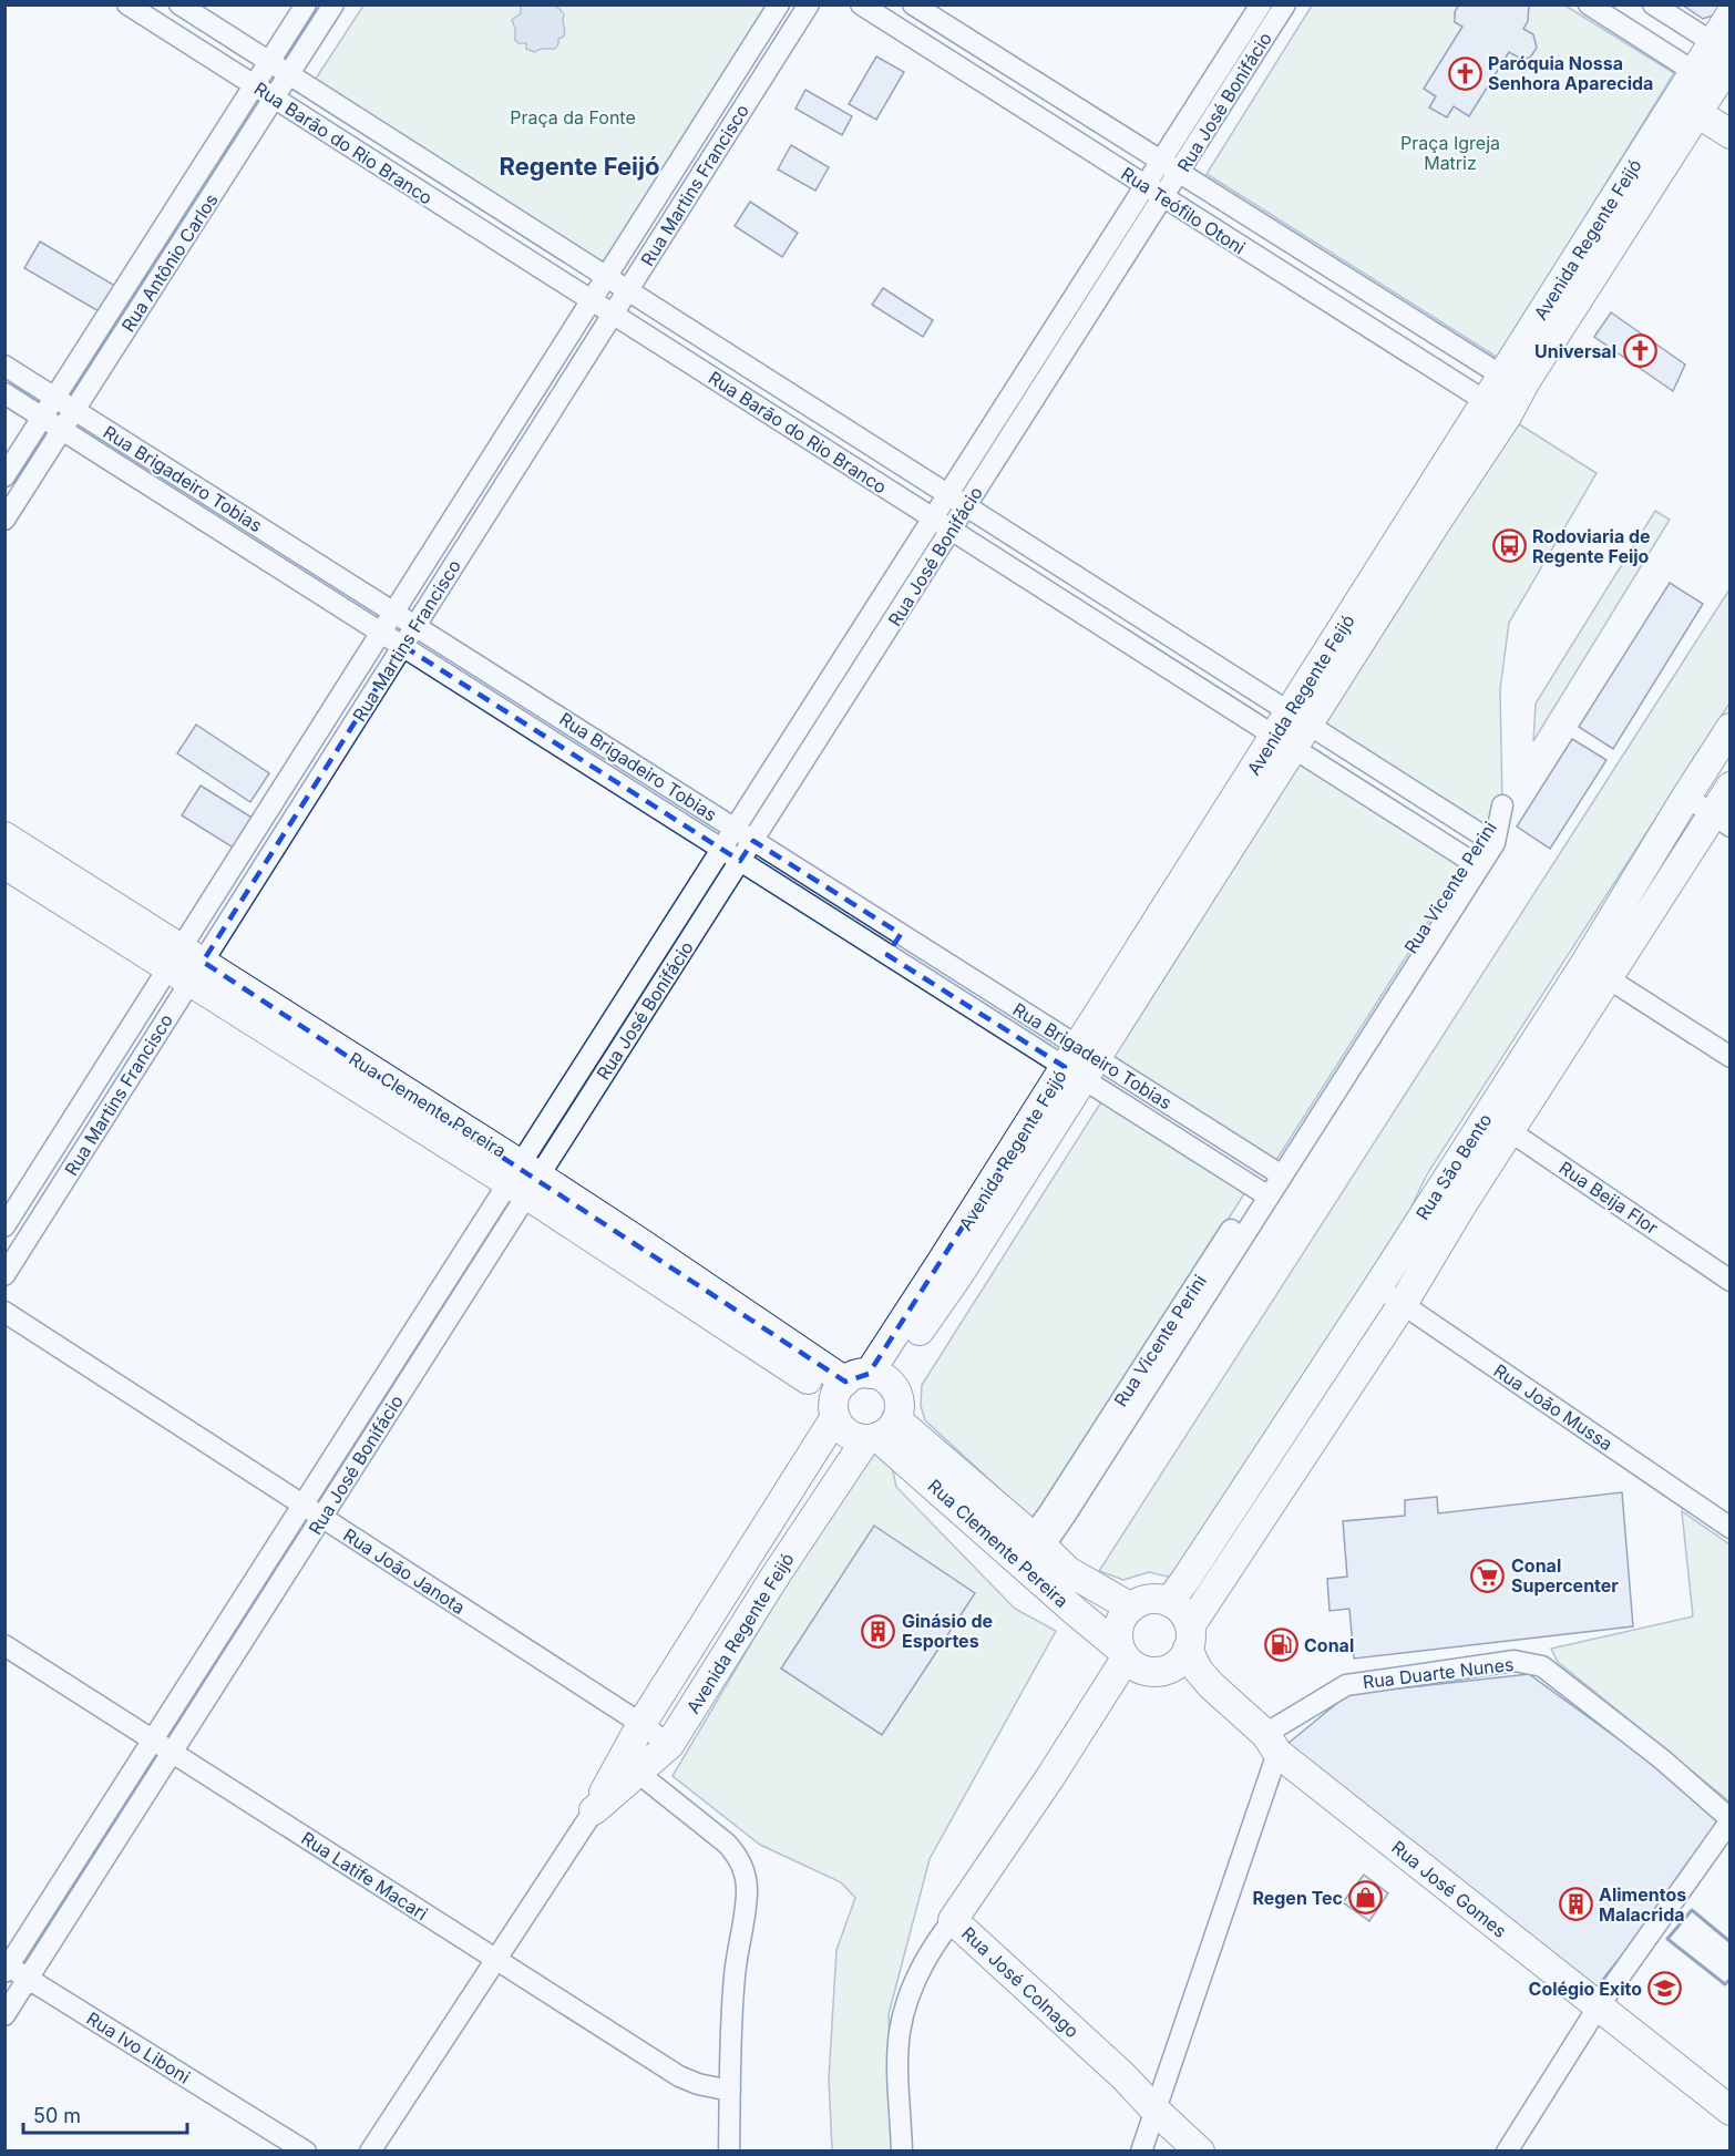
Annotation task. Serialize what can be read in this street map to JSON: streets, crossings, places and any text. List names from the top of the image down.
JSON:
{
  "streets": {
    "street": [
      "Rua José Bonifácio",
      "Rua Barão do Rio Branco",
      "Rua Martins Francisco",
      "Rua Teófilo Otoni",
      "Avenida Regente Feijó",
      "Rua Antônio Carlos",
      "Rua Brigadeiro Tobias",
      "Rua Vicente Perini",
      "Rua Clemente Pereira",
      "Rua São Bento",
      "Rua Beija Flor",
      "Rua João Mussa",
      "Rua João Janota",
      "Rua Duarte Nunes",
      "Rua Latife Macari",
      "Rua José Gomes",
      "Rua José Colnago",
      "Rua Ivo Liboni"
    ]
  },
  "crossings": [
    ["Rua José Bonifácio", "Rua Barão do Rio Branco"],
    ["Rua José Bonifácio", "Rua Teófilo Otoni"],
    ["Rua José Bonifácio", "Rua Brigadeiro Tobias"],
    ["Rua José Bonifácio", "Rua Clemente Pereira"],
    ["Rua José Bonifácio", "Rua João Janota"],
    ["Rua José Bonifácio", "Rua Latife Macari"],
    ["Rua José Bonifácio", "Rua Ivo Liboni"],
    ["Rua Barão do Rio Branco", "Rua Martins Francisco"],
    ["Rua Barão do Rio Branco", "Avenida Regente Feijó"],
    ["Rua Barão do Rio Branco", "Rua Antônio Carlos"],
    ["Rua Barão do Rio Branco", "Rua Vicente Perini"],
    ["Rua Martins Francisco", "Rua Brigadeiro Tobias"],
    ["Rua Martins Francisco", "Rua Clemente Pereira"],
    ["Rua Teófilo Otoni", "Avenida Regente Feijó"],
    ["Avenida Regente Feijó", "Rua Brigadeiro Tobias"],
    ["Avenida Regente Feijó", "Rua Clemente Pereira"],
    ["Avenida Regente Feijó", "Rua João Janota"],
    ["Avenida Regente Feijó", "Rua Latife Macari"],
    ["Rua Antônio Carlos", "Rua Brigadeiro Tobias"],
    ["Rua Brigadeiro Tobias", "Rua Vicente Perini"],
    ["Rua Vicente Perini", "Rua Clemente Pereira"],
    ["Rua Clemente Pereira", "Rua São Bento"],
    ["Rua Clemente Pereira", "Rua José Gomes"],
    ["Rua Clemente Pereira", "Rua José Colnago"],
    ["Rua São Bento", "Rua Beija Flor"],
    ["Rua São Bento", "Rua João Mussa"],
    ["Rua São Bento", "Rua José Gomes"],
    ["Rua São Bento", "Rua José Colnago"],
    ["Rua Duarte Nunes", "Rua José Gomes"],
    ["Rua José Gomes", "Rua José Colnago"]
  ],
  "districts": ["Regente Feijó"],
  "parks": ["Praça da Fonte", "Praça Igreja Matriz"],
  "places": {
    "church": ["Paróquia Nossa Senhora Aparecida", "Universal"],
    "bus stop": ["Rodoviaria de Regente Feijo"],
    "supermarket": ["Conal Supercenter"],
    "building": ["Ginásio de Esportes", "Alimentos Malacrida"],
    "fuel station": ["Conal"],
    "shop": ["Regen Tec"],
    "school or university": ["Colégio Exito"]
  },
  "scale_bar": "50 m"
}
